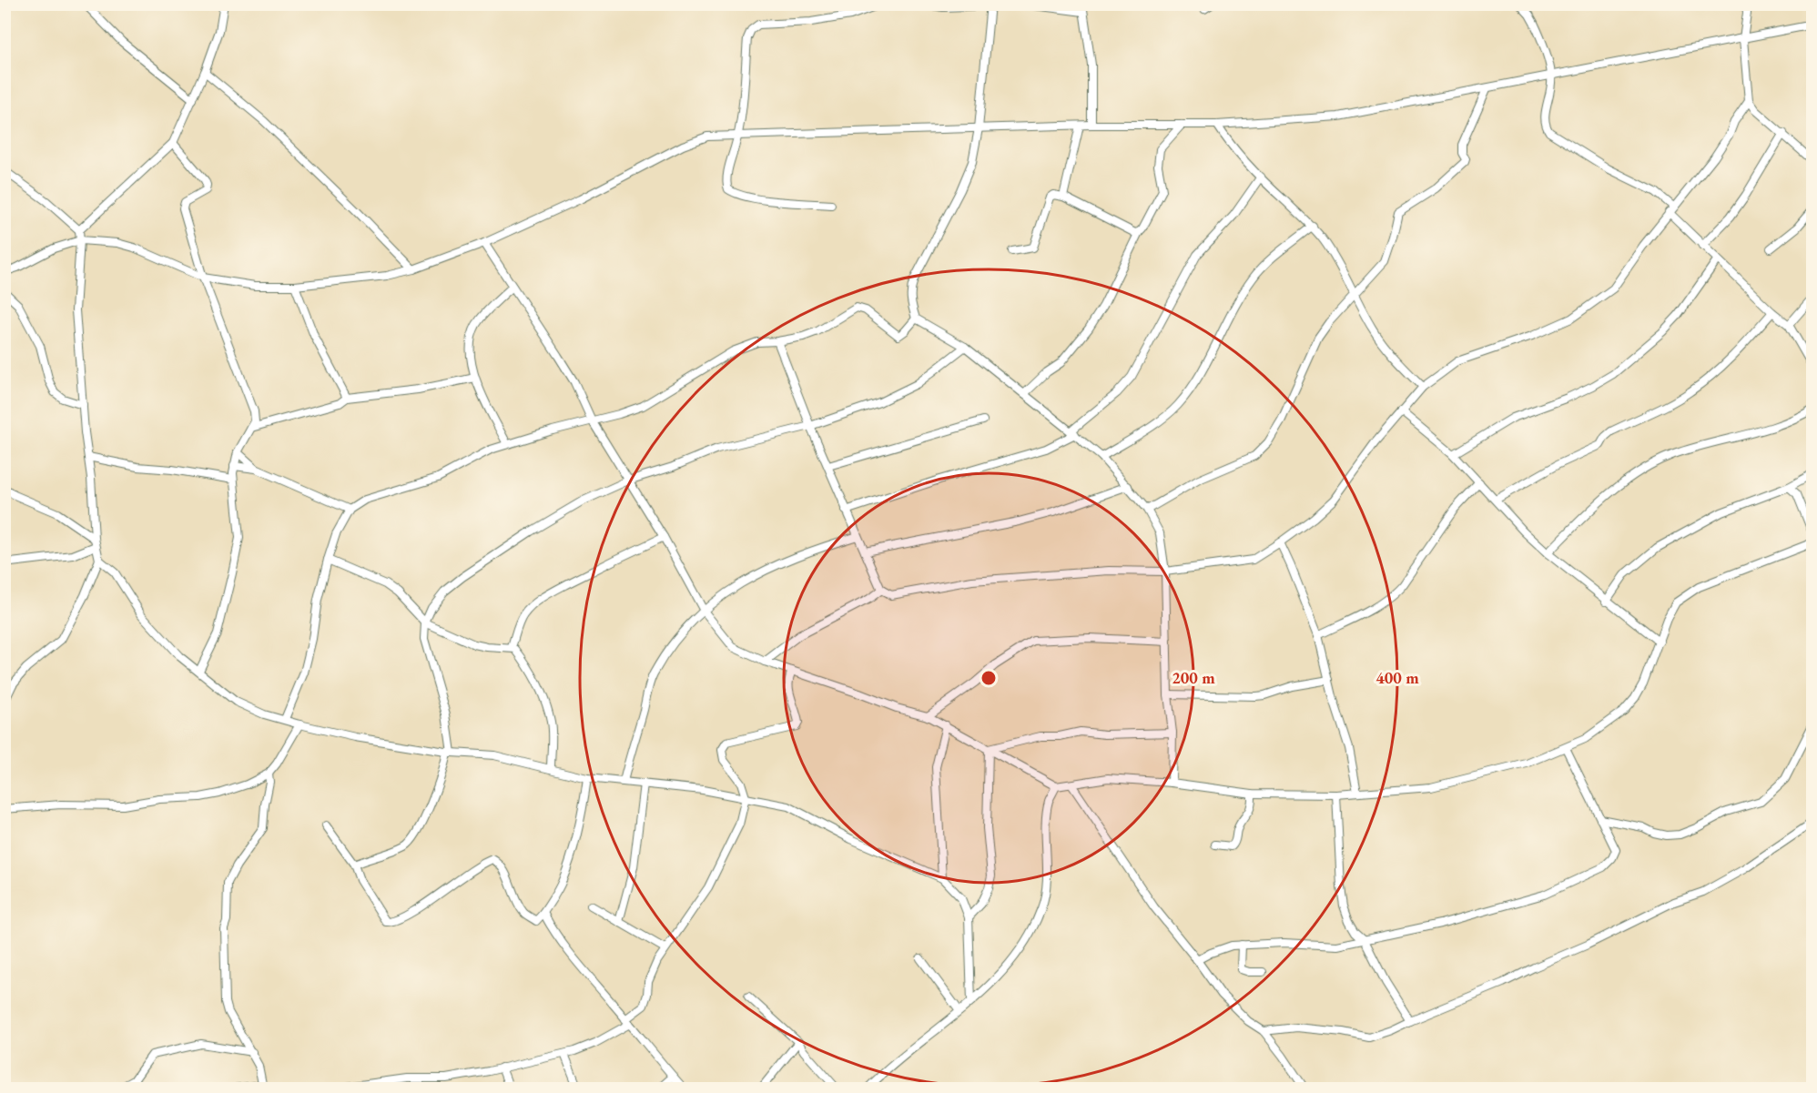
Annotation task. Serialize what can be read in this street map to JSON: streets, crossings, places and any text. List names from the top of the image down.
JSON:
{
  "rings": ["200 m", "400 m"]
}
